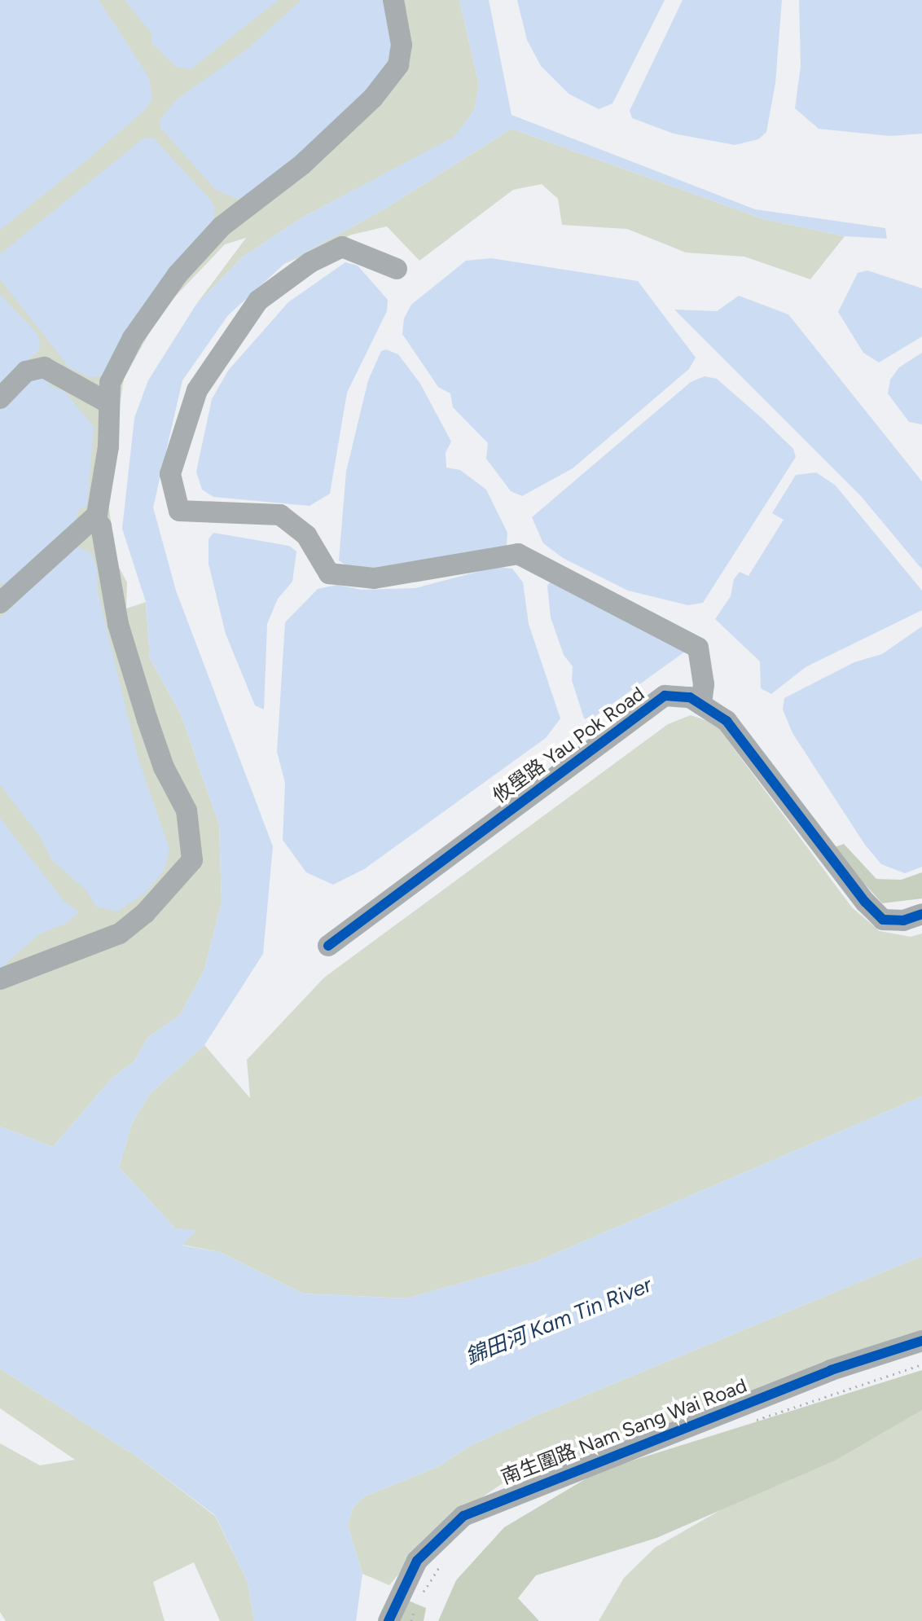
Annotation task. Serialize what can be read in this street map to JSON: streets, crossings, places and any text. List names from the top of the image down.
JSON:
{
  "streets": {
    "street": ["攸壆路 Yau Pok Road", "南生圍路 Nam Sang Wai Road"]
  },
  "water": ["錦田河 Kam Tin River"]
}
